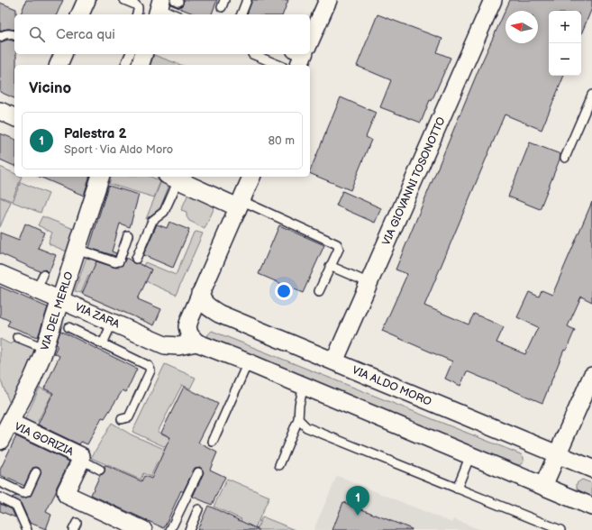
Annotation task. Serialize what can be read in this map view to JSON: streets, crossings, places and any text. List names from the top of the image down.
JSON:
{
  "streets": {
    "street": [
      "VIA GIOVANNI TOSONOTTO",
      "VIA DEL MERLO",
      "VIA ZARA",
      "VIA ALDO MORO",
      "VIA GORIZIA"
    ]
  },
  "crossings": [
    ["VIA GIOVANNI TOSONOTTO", "VIA ALDO MORO"],
    ["VIA DEL MERLO", "VIA ZARA"],
    ["VIA DEL MERLO", "VIA GORIZIA"]
  ],
  "north": "left",
  "page": {
    "map_buttons": ["+", "−"],
    "search": "Cerca qui",
    "heading": "Vicino",
    "list": [
      {
        "mark": "1",
        "name": "Palestra 2",
        "note": "Sport · Via Aldo Moro",
        "value": "80 m"
      }
    ],
    "pins": "1"
  }
}
